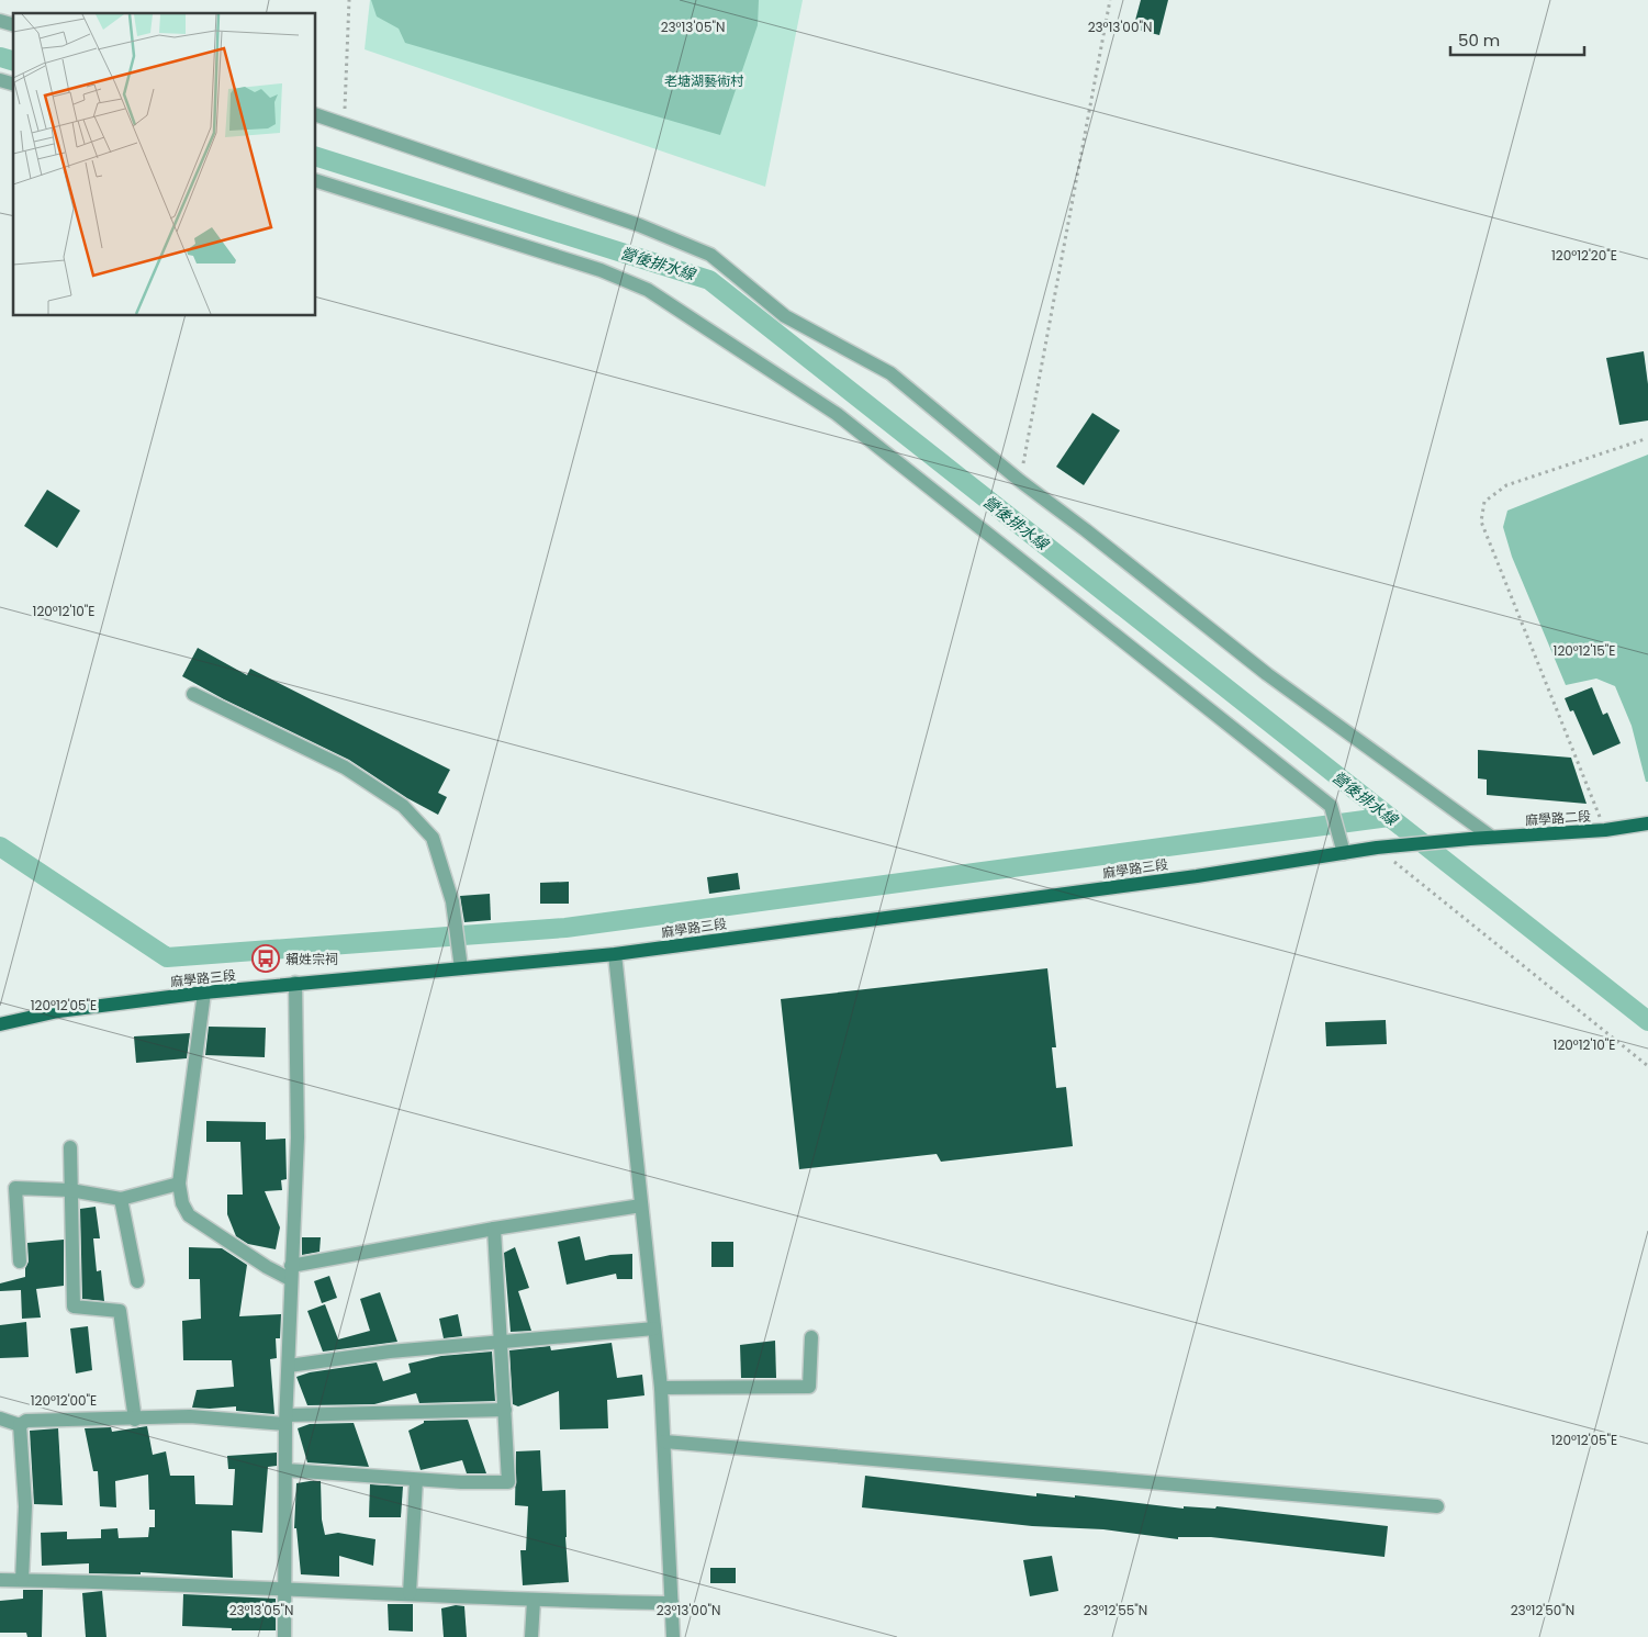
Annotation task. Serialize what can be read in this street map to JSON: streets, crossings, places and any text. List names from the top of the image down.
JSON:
{
  "streets": {
    "main road": ["麻學路二段", "麻學路三段"]
  },
  "crossings": [
    ["麻學路二段", "麻學路三段"]
  ],
  "water": ["營後排水線"],
  "parks": ["老塘湖藝術村"],
  "places": {
    "bus stop": ["賴姓宗祠"]
  },
  "scale_bar": "50 m",
  "coordinates": [
    "23°13'05\"N",
    "23°13'00\"N",
    "120°12'20\"E",
    "120°12'10\"E",
    "120°12'15\"E",
    "120°12'05\"E",
    "120°12'00\"E",
    "23°12'55\"N",
    "23°12'50\"N"
  ]
}
